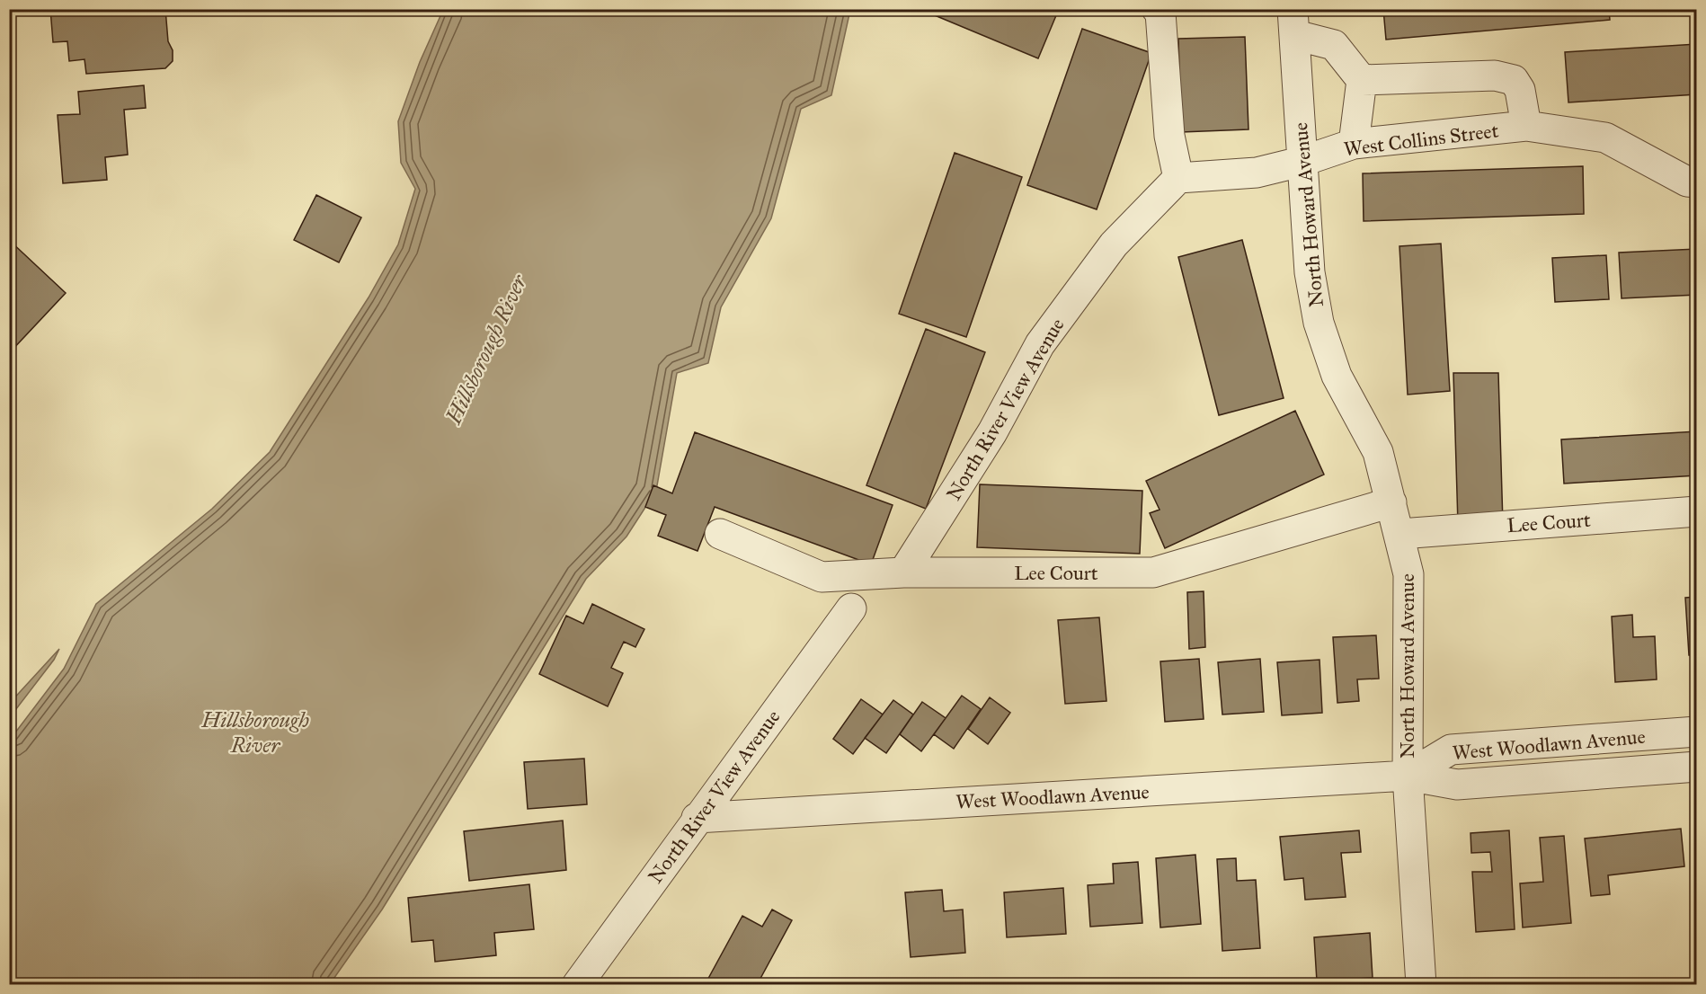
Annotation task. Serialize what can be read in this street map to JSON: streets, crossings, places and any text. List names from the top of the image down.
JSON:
{
  "streets": {
    "street": [
      "West Collins Street",
      "North Howard Avenue",
      "North River View Avenue",
      "Lee Court",
      "West Woodlawn Avenue"
    ]
  },
  "crossings": [
    ["West Collins Street", "North Howard Avenue"],
    ["West Collins Street", "North River View Avenue"],
    ["North Howard Avenue", "Lee Court"],
    ["North Howard Avenue", "West Woodlawn Avenue"],
    ["North River View Avenue", "Lee Court"],
    ["North River View Avenue", "West Woodlawn Avenue"]
  ],
  "water": ["Hillsborough River"]
}
